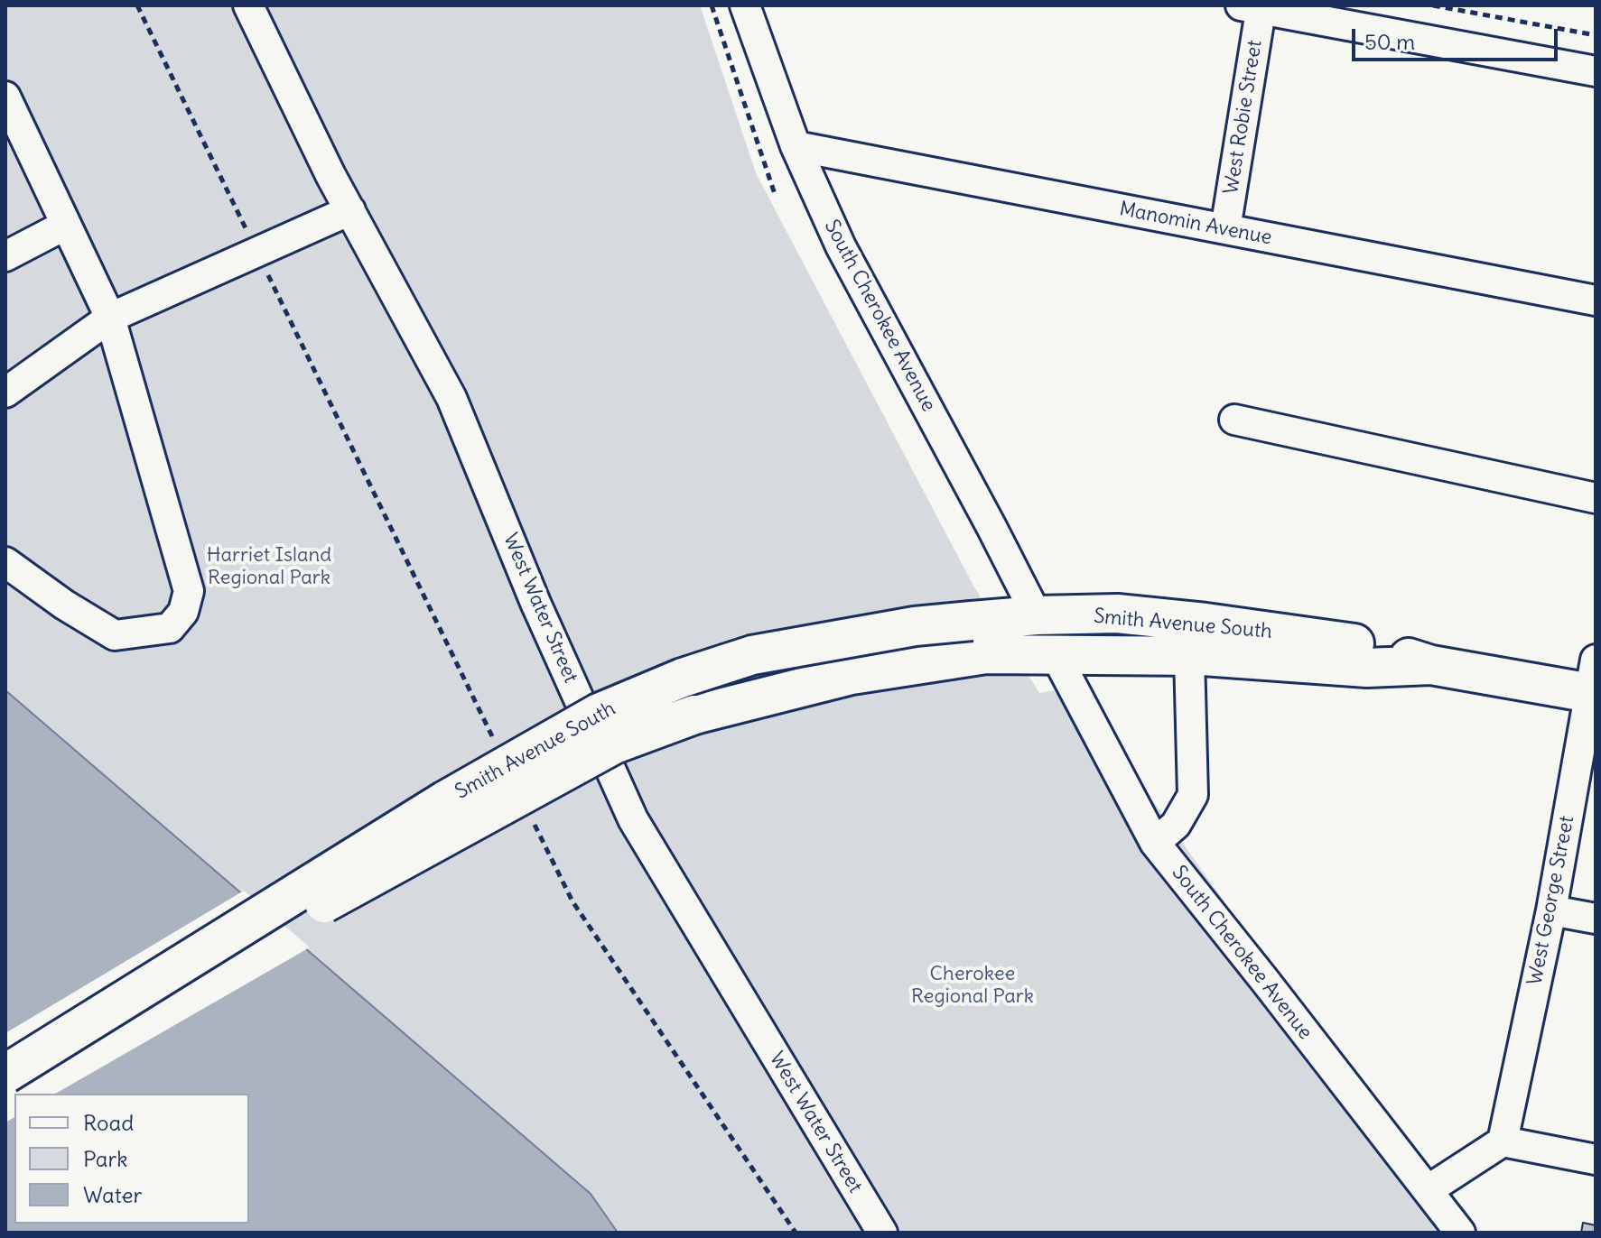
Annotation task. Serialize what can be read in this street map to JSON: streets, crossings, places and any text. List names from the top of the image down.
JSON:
{
  "streets": {
    "main road": ["Smith Avenue South"],
    "street": [
      "West Robie Street",
      "Manomin Avenue",
      "South Cherokee Avenue",
      "West Water Street",
      "West George Street"
    ]
  },
  "crossings": [
    ["West Robie Street", "Manomin Avenue"],
    ["Manomin Avenue", "South Cherokee Avenue"],
    ["South Cherokee Avenue", "Smith Avenue South"],
    ["Smith Avenue South", "West George Street"]
  ],
  "parks": ["Harriet Island Regional Park", "Cherokee Regional Park"],
  "legend": ["Road", "Park", "Water"],
  "scale_bar": "50 m"
}
